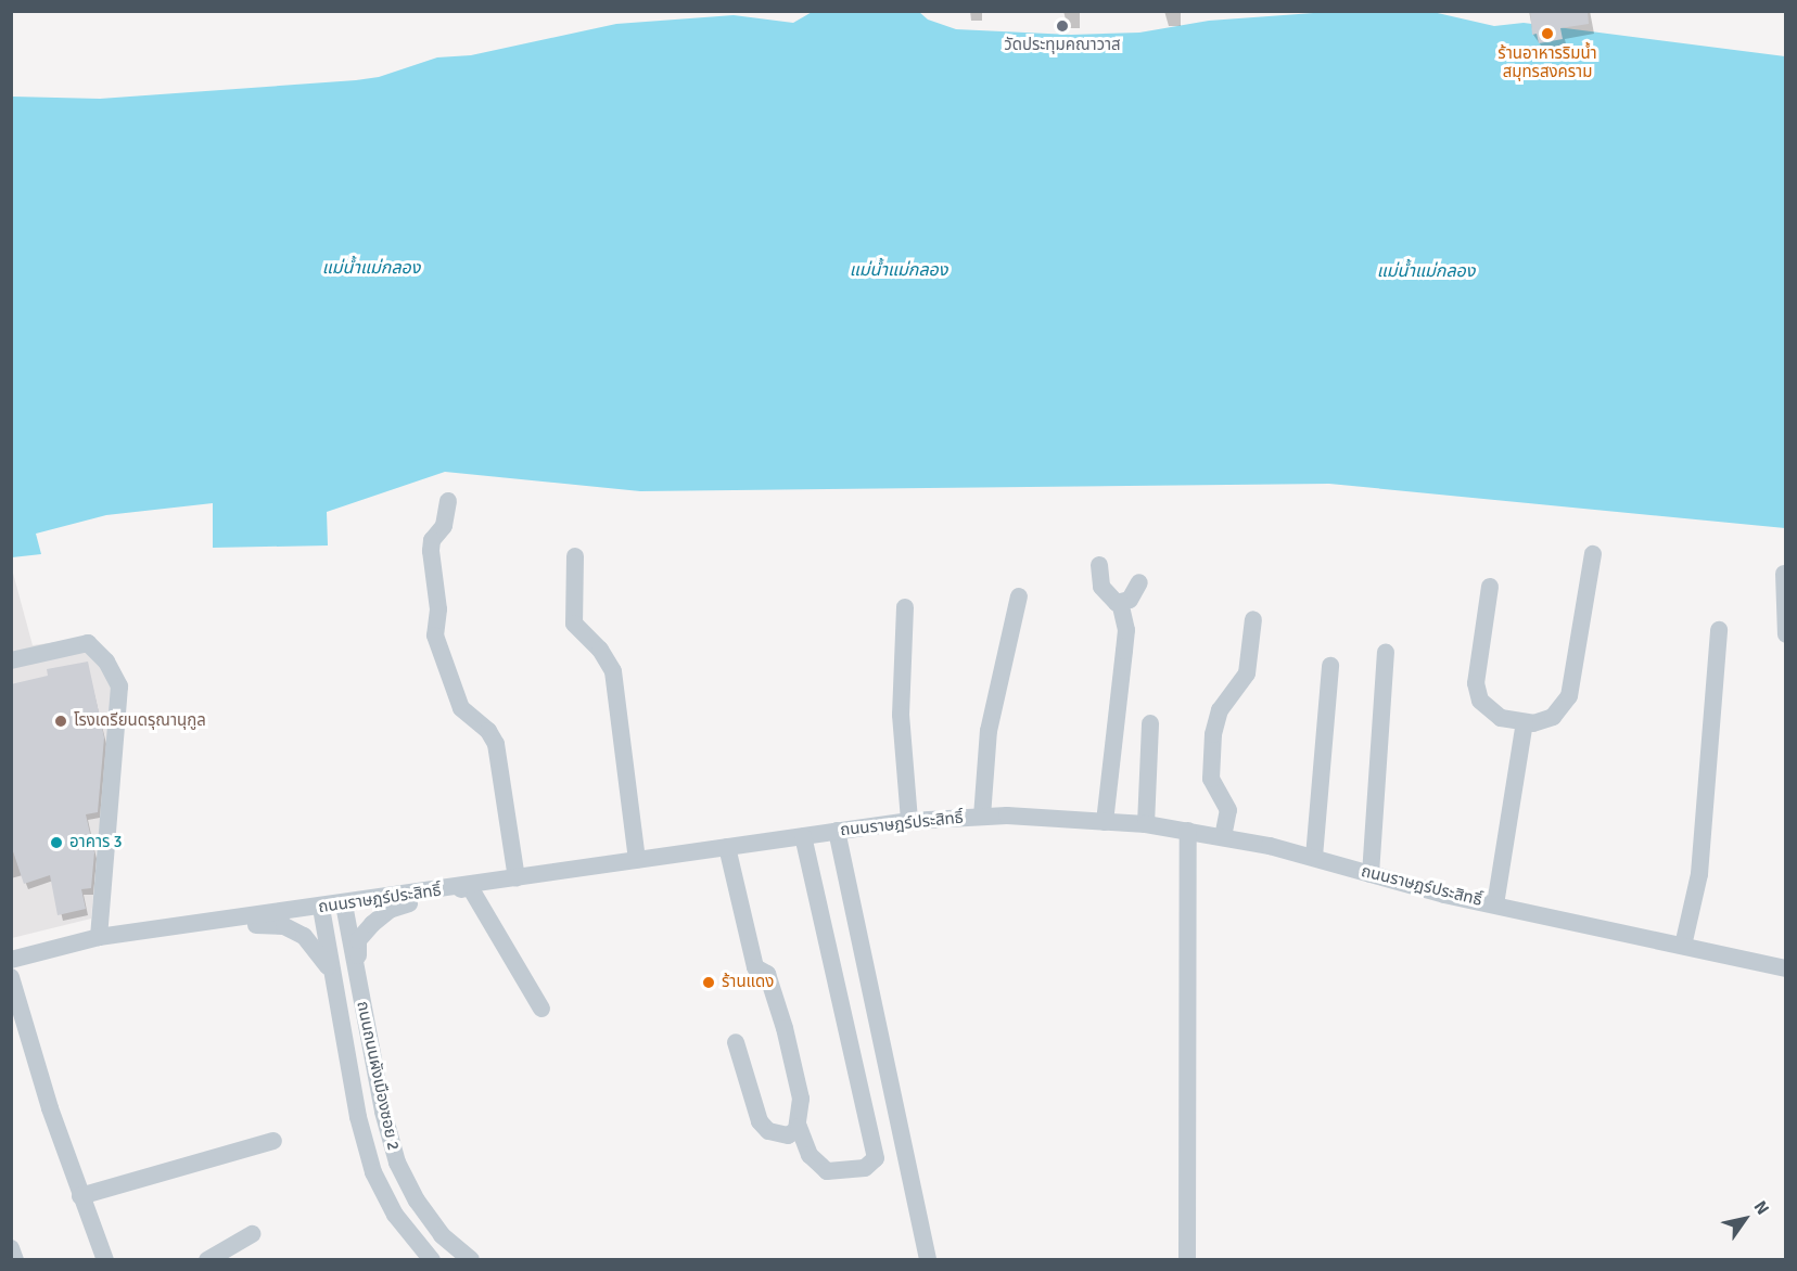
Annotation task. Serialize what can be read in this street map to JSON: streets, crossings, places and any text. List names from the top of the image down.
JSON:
{
  "streets": {
    "street": ["ถนนราษฎร์ประสิทธิ์", "ถนนถนนผังเมืองซอย 2"]
  },
  "crossings": [
    ["ถนนราษฎร์ประสิทธิ์", "ถนนถนนผังเมืองซอย 2"]
  ],
  "water": ["แม่น้ำแม่กลอง"],
  "places": [
    "วัดประทุมคณาวาส",
    "ร้านอาหารริมน้ำ สมุทรสงคราม",
    "โรงเดรียนดรุณานุกูล",
    "อาคาร 3",
    "ร้านแดง"
  ],
  "north": "top right"
}
